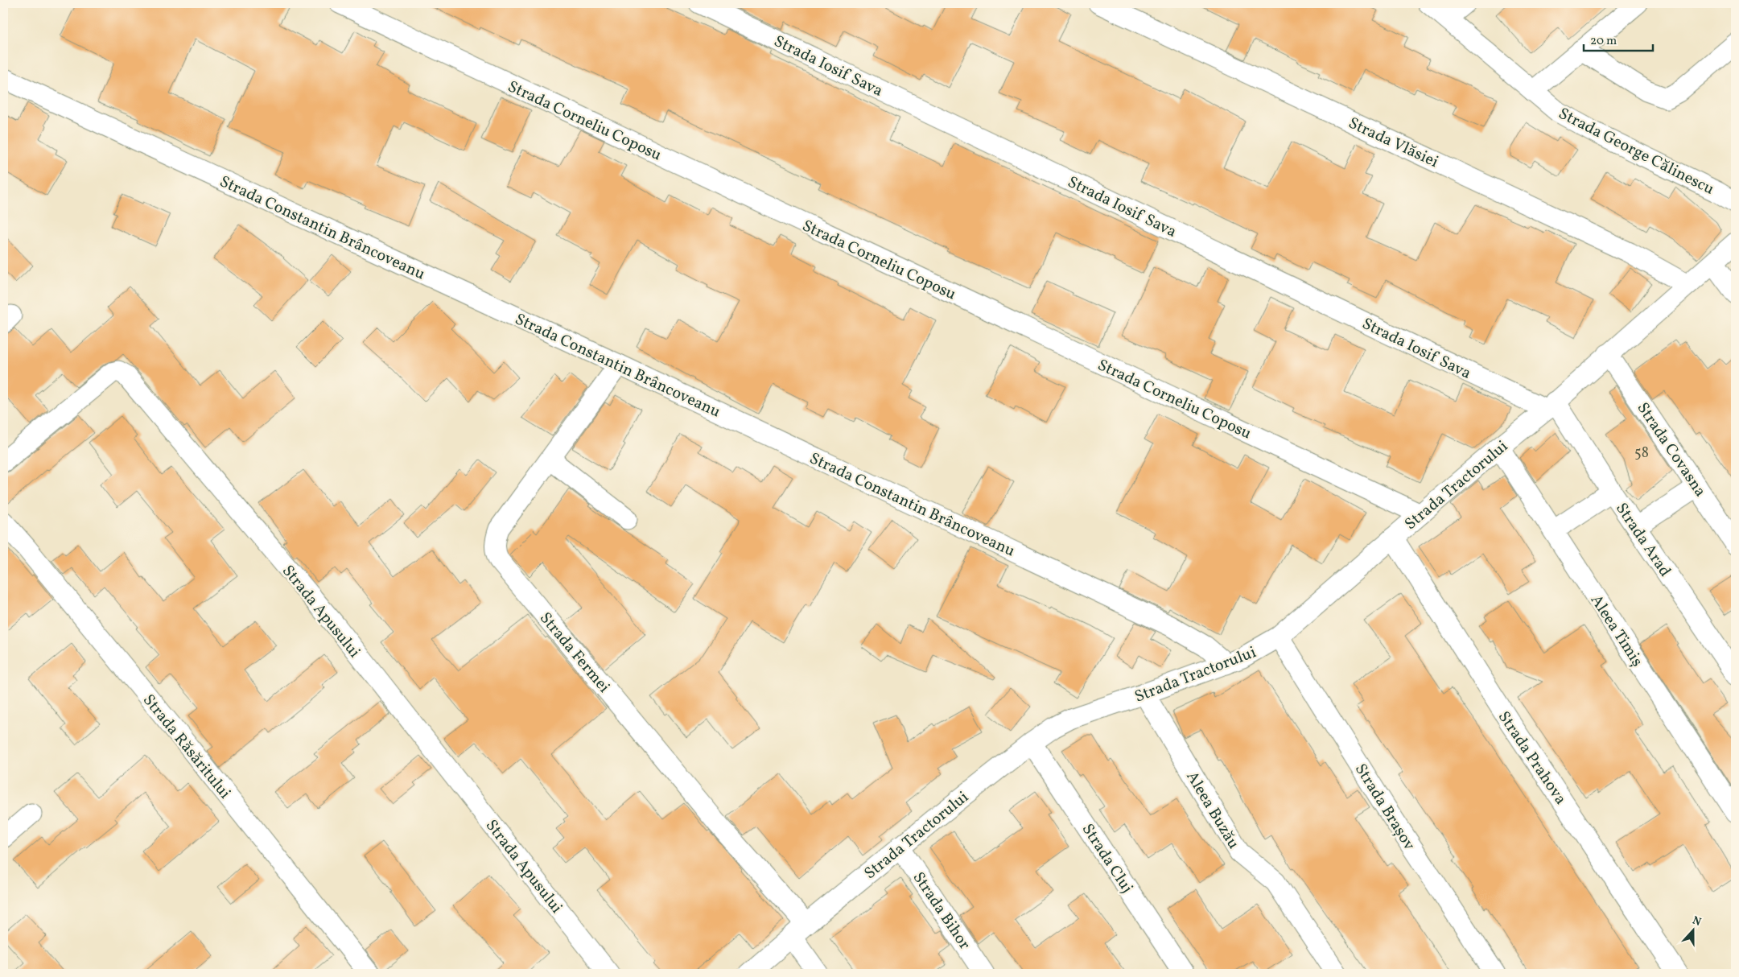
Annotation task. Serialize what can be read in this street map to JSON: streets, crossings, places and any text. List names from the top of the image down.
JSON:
{
  "streets": {
    "street": [
      "Strada Iosif Sava",
      "Strada Corneliu Coposu",
      "Strada Vlăsiei",
      "Strada George Călinescu",
      "Strada Constantin Brâncoveanu",
      "Strada Covasna",
      "Strada Tractorului",
      "Strada Arad",
      "Strada Apusului",
      "Aleea Timiș",
      "Strada Fermei",
      "Strada Răsăritului",
      "Strada Prahova",
      "Strada Brașov",
      "Aleea Buzău",
      "Strada Cluj",
      "Strada Bihor"
    ]
  },
  "crossings": [
    ["Strada Iosif Sava", "Strada Tractorului"],
    ["Strada Iosif Sava", "Strada Arad"],
    ["Strada Corneliu Coposu", "Strada Tractorului"],
    ["Strada Vlăsiei", "Strada Tractorului"],
    ["Strada Constantin Brâncoveanu", "Strada Tractorului"],
    ["Strada Constantin Brâncoveanu", "Strada Fermei"],
    ["Strada Covasna", "Strada Tractorului"],
    ["Strada Tractorului", "Strada Arad"],
    ["Strada Tractorului", "Aleea Timiș"],
    ["Strada Tractorului", "Strada Fermei"],
    ["Strada Tractorului", "Strada Prahova"],
    ["Strada Tractorului", "Strada Brașov"],
    ["Strada Tractorului", "Aleea Buzău"],
    ["Strada Tractorului", "Strada Cluj"],
    ["Strada Tractorului", "Strada Bihor"]
  ],
  "house_numbers": ["58"],
  "scale_bar": "20 m",
  "north": "top"
}
